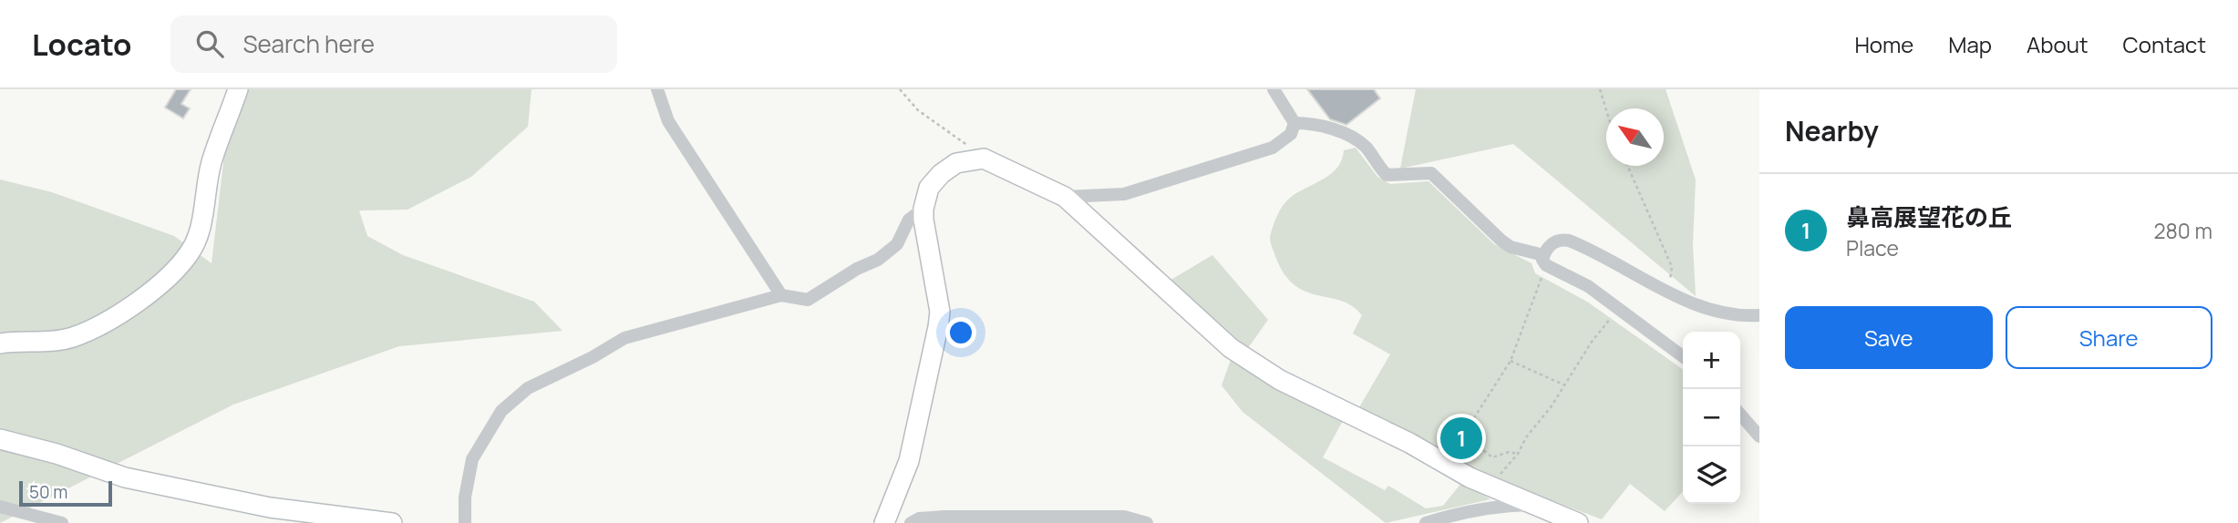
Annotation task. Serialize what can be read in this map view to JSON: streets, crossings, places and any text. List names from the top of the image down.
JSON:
{
  "scale_bar": "50 m",
  "north": "top left",
  "page": {
    "header": "Locato",
    "search": "Search here",
    "nav": [
      "Home",
      "Map",
      "About",
      "Contact"
    ],
    "heading": "Nearby",
    "list": [
      {
        "mark": "1",
        "name": "鼻高展望花の丘",
        "note": "Place",
        "value": "280 m"
      }
    ],
    "buttons": ["Save", "Share"],
    "map_buttons": ["+", "−"],
    "pins": "1",
    "scale": "50 m"
  }
}
